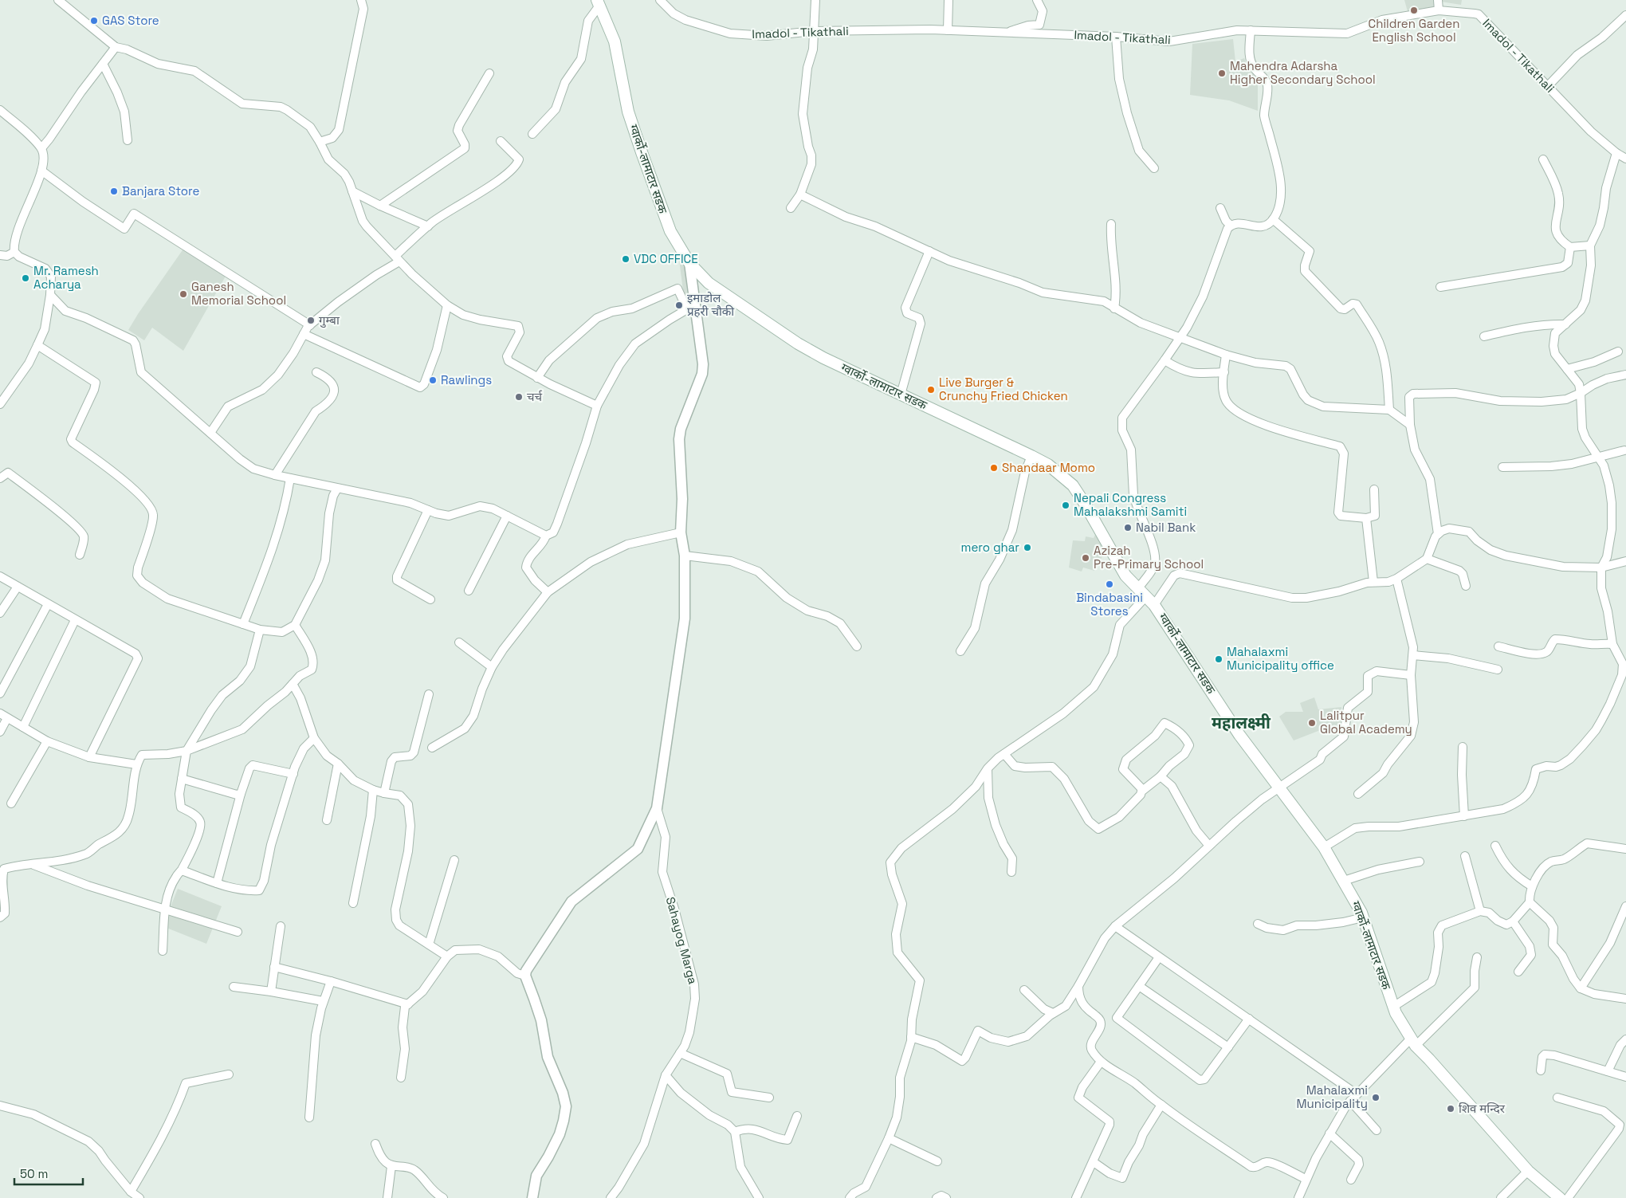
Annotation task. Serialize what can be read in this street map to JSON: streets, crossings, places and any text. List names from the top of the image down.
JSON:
{
  "streets": {
    "main road": ["ग्वार्को-लामाटार सडक"],
    "street": ["Imadol - Tikathali", "Sahayog Marga"]
  },
  "districts": ["महालक्ष्मी"],
  "places": [
    "Children Garden English School",
    "GAS Store",
    "Mahendra Adarsha Higher Secondary School",
    "Banjara Store",
    "VDC OFFICE",
    "Mr. Ramesh Acharya",
    "Ganesh Memorial School",
    "इमाडोल प्रहरी चौकी",
    "गुम्बा",
    "Rawlings",
    "Live Burger & Crunchy Fried Chicken",
    "चर्च",
    "Shandaar Momo",
    "Nepali Congress Mahalakshmi Samiti",
    "Nabil Bank",
    "mero ghar",
    "Azizah Pre-Primary School",
    "Bindabasini Stores",
    "Mahalaxmi Municipality office",
    "Lalitpur Global Academy",
    "Mahalaxmi Municipality",
    "शिव मन्दिर"
  ],
  "scale_bar": "50 m"
}
